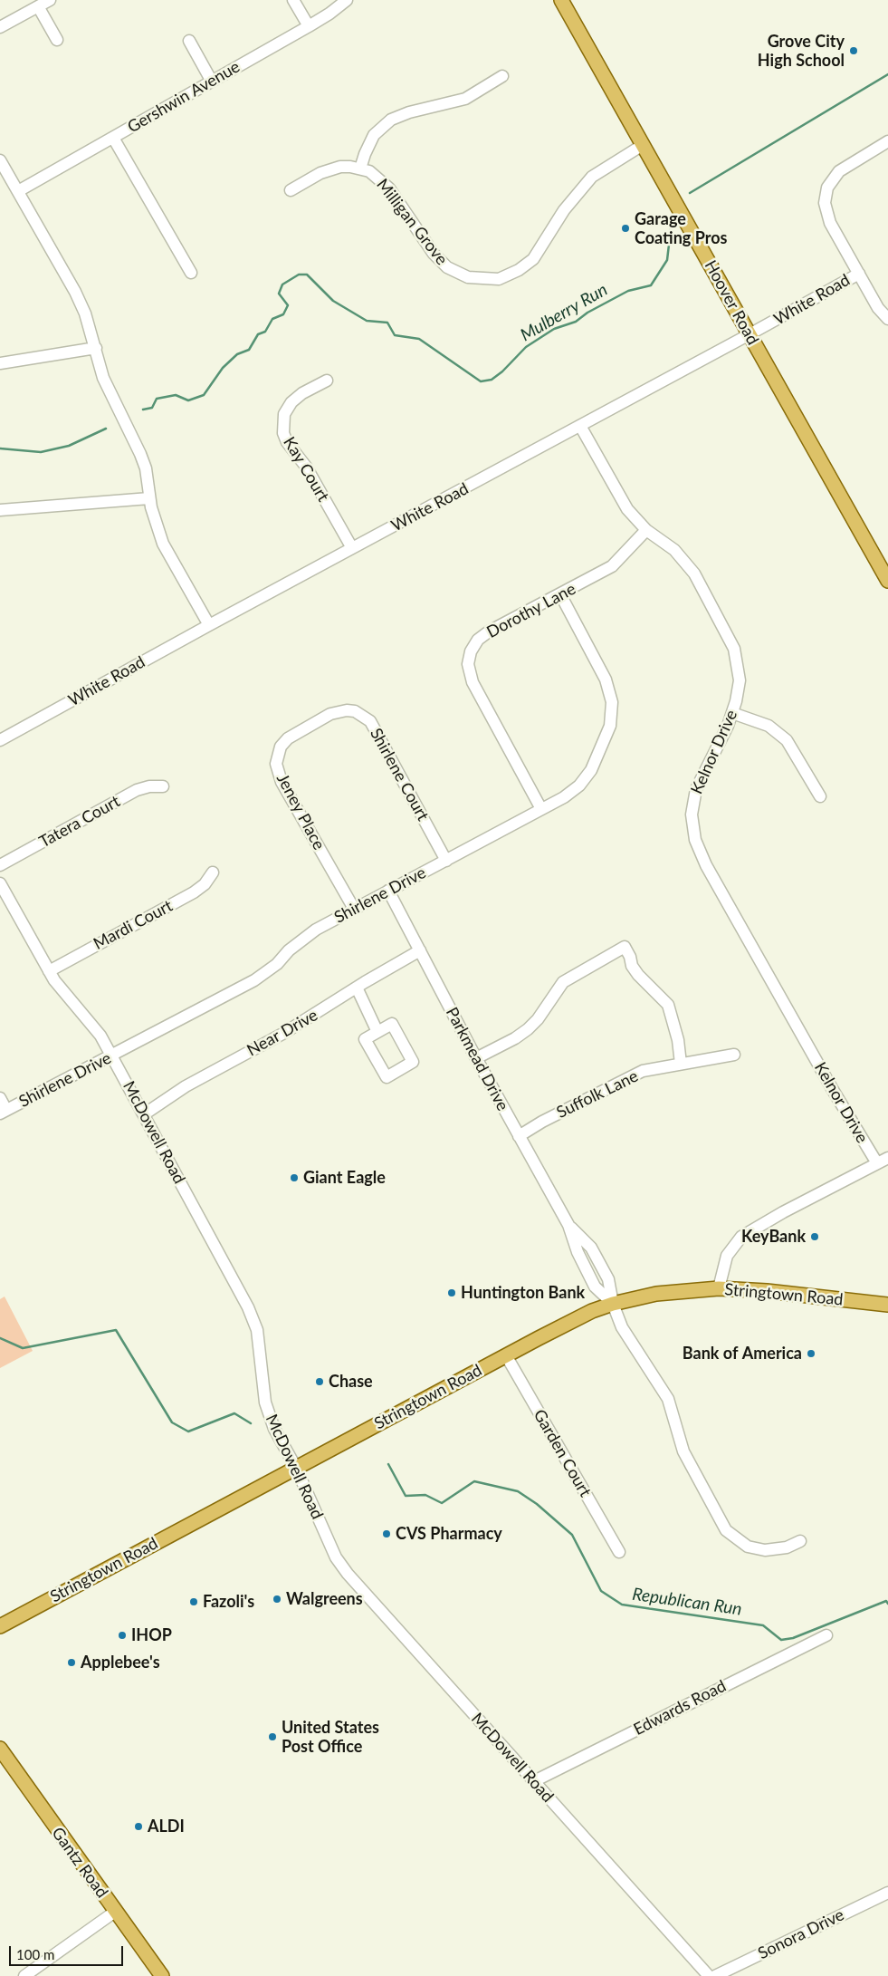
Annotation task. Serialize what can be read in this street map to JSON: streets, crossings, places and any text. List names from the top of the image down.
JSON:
{
  "streets": {
    "main road": ["Hoover Road", "Stringtown Road", "Gantz Road"],
    "street": [
      "Gershwin Avenue",
      "Milligan Grove",
      "White Road",
      "Kay Court",
      "Dorothy Lane",
      "Kelnor Drive",
      "Shirlene Court",
      "Jeney Place",
      "Tatera Court",
      "Shirlene Drive",
      "Mardi Court",
      "Near Drive",
      "Parkmead Drive",
      "Suffolk Lane",
      "McDowell Road",
      "Garden Court",
      "Edwards Road",
      "Sonora Drive"
    ]
  },
  "crossings": [
    ["Milligan Grove", "Hoover Road"],
    ["White Road", "Hoover Road"],
    ["White Road", "Kay Court"],
    ["White Road", "Kelnor Drive"],
    ["Dorothy Lane", "Kelnor Drive"],
    ["Dorothy Lane", "Shirlene Drive"],
    ["Shirlene Court", "Jeney Place"],
    ["Shirlene Court", "Shirlene Drive"],
    ["Jeney Place", "Shirlene Drive"],
    ["Shirlene Drive", "Parkmead Drive"],
    ["Shirlene Drive", "McDowell Road"],
    ["Mardi Court", "McDowell Road"],
    ["Near Drive", "Parkmead Drive"],
    ["Near Drive", "McDowell Road"],
    ["Parkmead Drive", "Suffolk Lane"],
    ["Parkmead Drive", "Stringtown Road"],
    ["McDowell Road", "Stringtown Road"],
    ["McDowell Road", "Edwards Road"],
    ["Stringtown Road", "Garden Court"]
  ],
  "water": ["Mulberry Run", "Republican Run"],
  "places": [
    "Grove City High School",
    "Garage Coating Pros",
    "Giant Eagle",
    "KeyBank",
    "Huntington Bank",
    "Bank of America",
    "Chase",
    "CVS Pharmacy",
    "Walgreens",
    "Fazoli's",
    "IHOP",
    "Applebee's",
    "United States Post Office",
    "ALDI"
  ],
  "scale_bar": "100 m"
}
